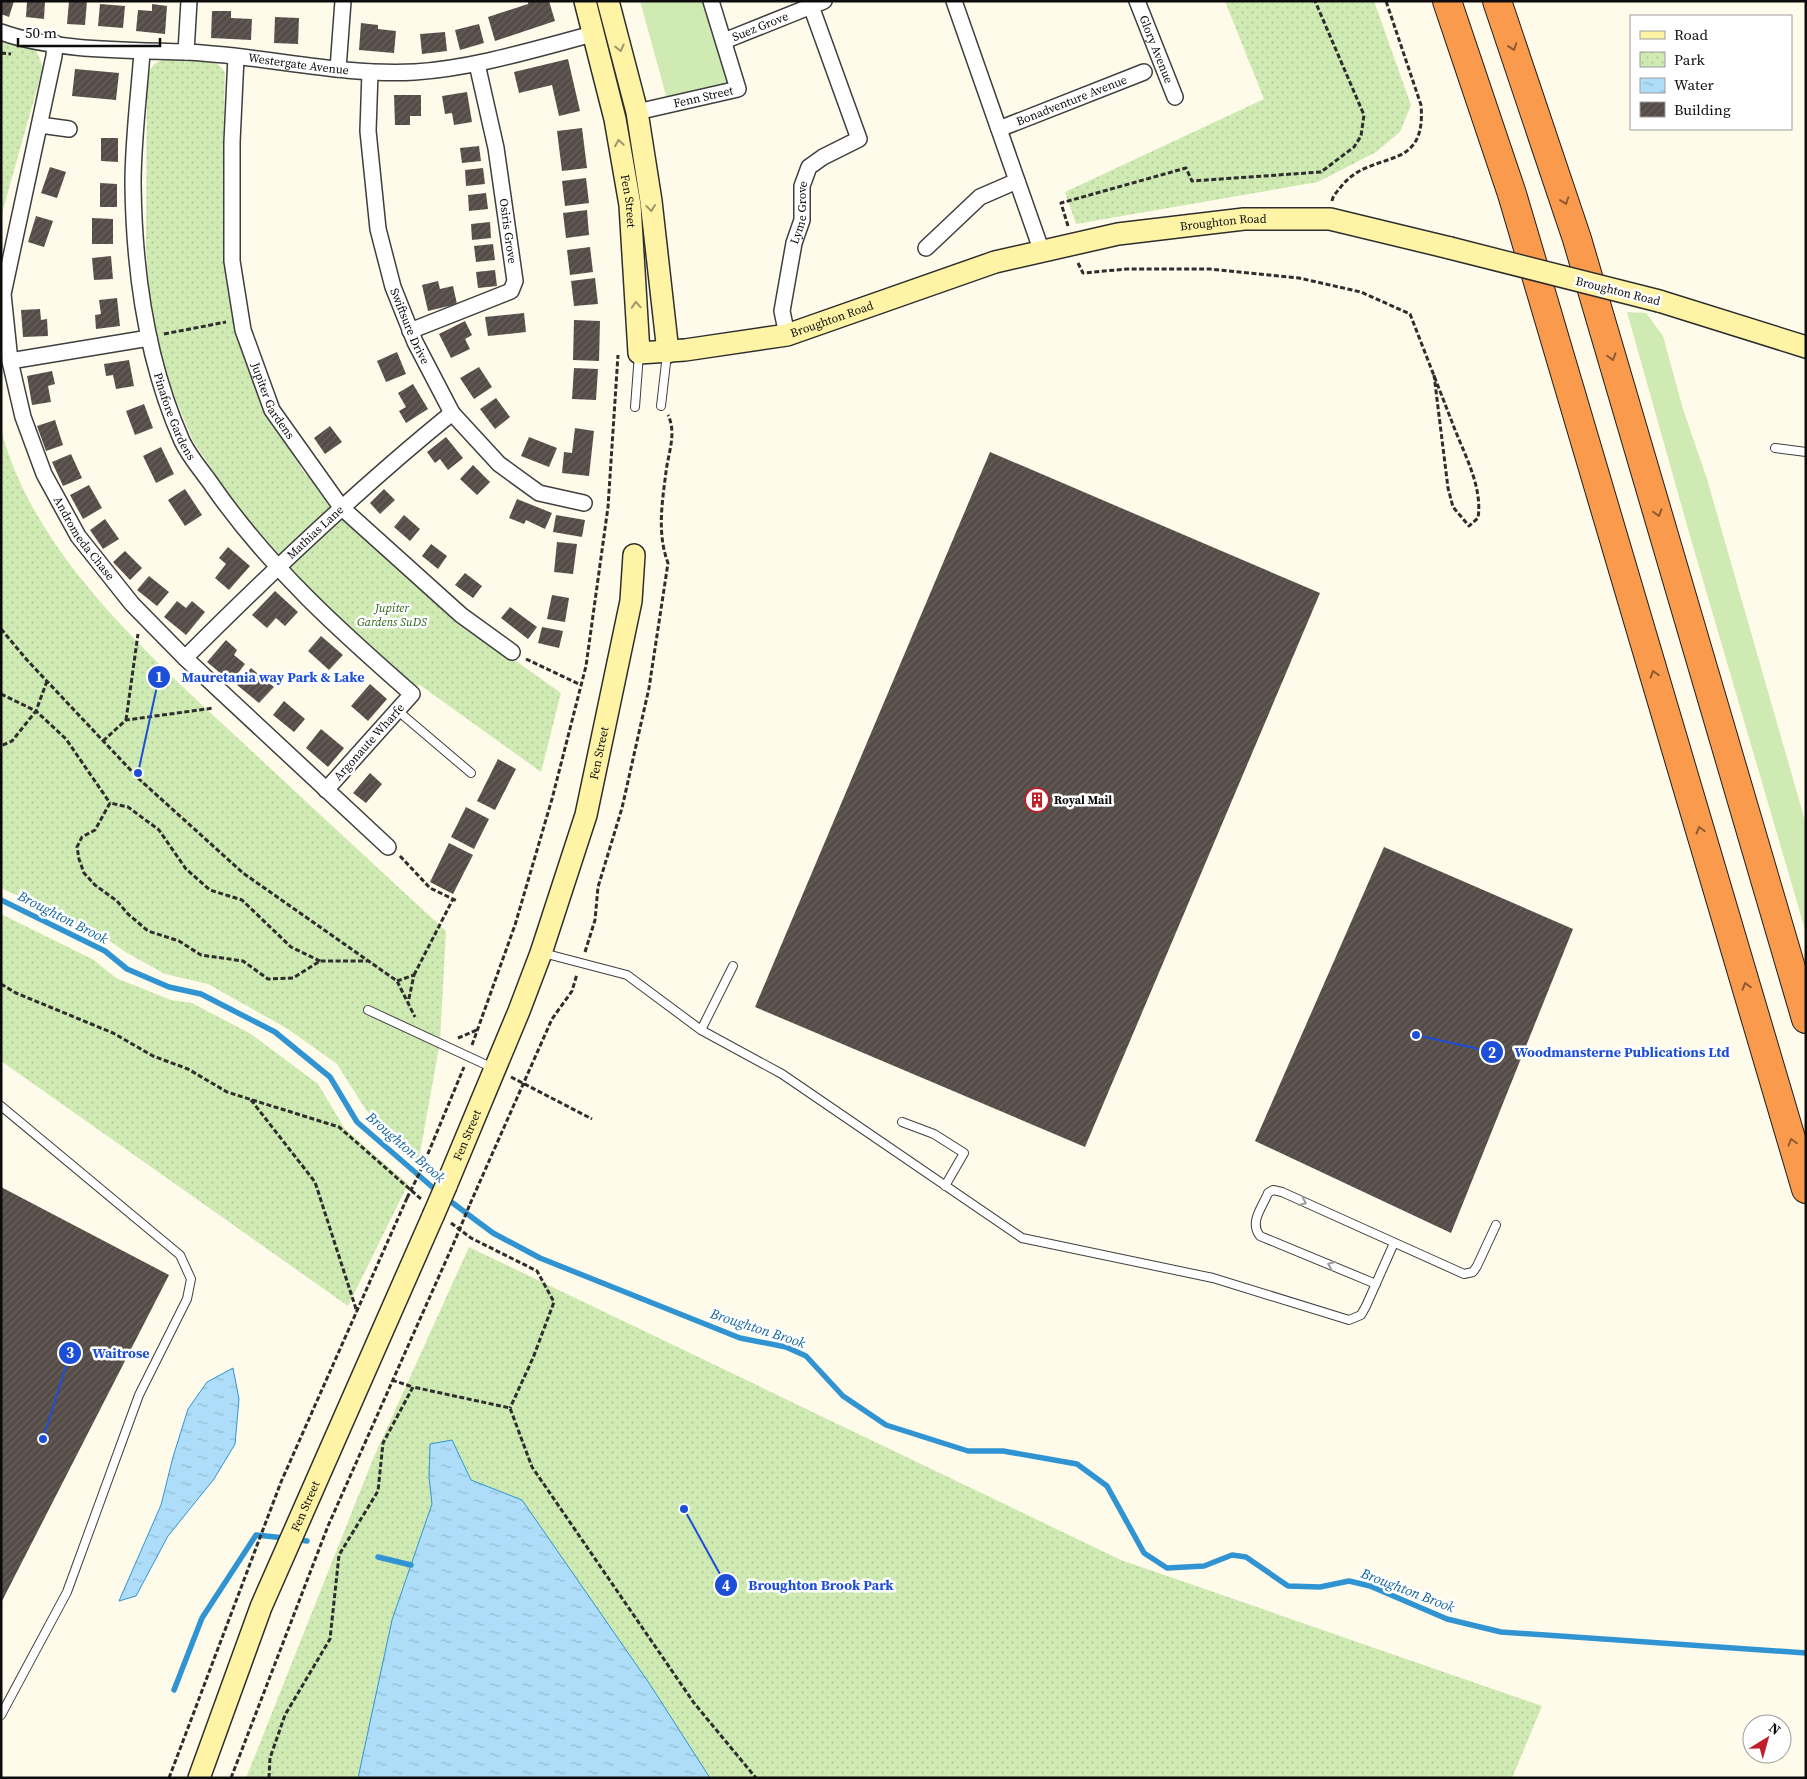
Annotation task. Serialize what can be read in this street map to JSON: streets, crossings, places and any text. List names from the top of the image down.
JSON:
{
  "streets": {
    "street": [
      "Suez Grove",
      "Glory Avenue",
      "Westergate Avenue",
      "Fenn Street",
      "Bonadventure Avenue",
      "Fen Street",
      "Lyme Grove",
      "Broughton Road",
      "Osiris Grove",
      "Swiftsure Drive",
      "Jupiter Gardens",
      "Pinafore Gardens",
      "Mathias Lane",
      "Andromeda Chase",
      "Argonaute Wharfe"
    ]
  },
  "crossings": [
    ["Suez Grove", "Fenn Street"],
    ["Suez Grove", "Lyme Grove"],
    ["Westergate Avenue", "Fen Street"],
    ["Westergate Avenue", "Osiris Grove"],
    ["Westergate Avenue", "Swiftsure Drive"],
    ["Westergate Avenue", "Jupiter Gardens"],
    ["Westergate Avenue", "Pinafore Gardens"],
    ["Westergate Avenue", "Andromeda Chase"],
    ["Fenn Street", "Fen Street"],
    ["Fen Street", "Broughton Road"],
    ["Lyme Grove", "Broughton Road"],
    ["Osiris Grove", "Swiftsure Drive"],
    ["Swiftsure Drive", "Mathias Lane"],
    ["Jupiter Gardens", "Mathias Lane"],
    ["Pinafore Gardens", "Mathias Lane"],
    ["Pinafore Gardens", "Argonaute Wharfe"],
    ["Mathias Lane", "Andromeda Chase"],
    ["Andromeda Chase", "Argonaute Wharfe"]
  ],
  "water": ["Broughton Brook"],
  "parks": ["Jupiter Gardens SuDS"],
  "places": {
    "other": [
      "Mauretania way Park & Lake",
      "Woodmansterne Publications Ltd",
      "Waitrose",
      "Broughton Brook Park"
    ],
    "building": ["Royal Mail"]
  },
  "legend": [
    "Road",
    "Park",
    "Water",
    "Building"
  ],
  "scale_bar": "50 m",
  "north": "top right"
}
